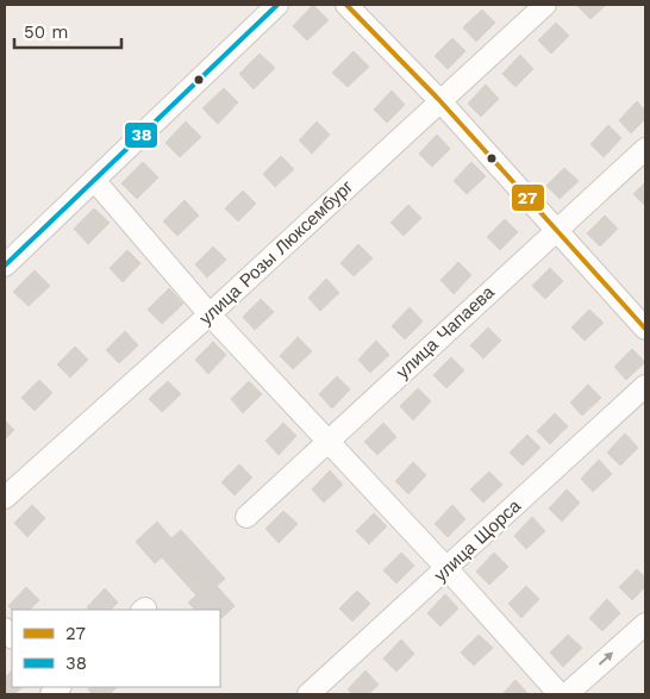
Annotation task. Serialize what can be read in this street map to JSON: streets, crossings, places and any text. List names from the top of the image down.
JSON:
{
  "streets": {
    "street": ["улица Розы Люксембург", "улица Чапаева", "улица Щорса"]
  },
  "lines": ["transit line 27", "transit line 38"],
  "legend": ["27", "38"],
  "scale_bar": "50 m"
}
